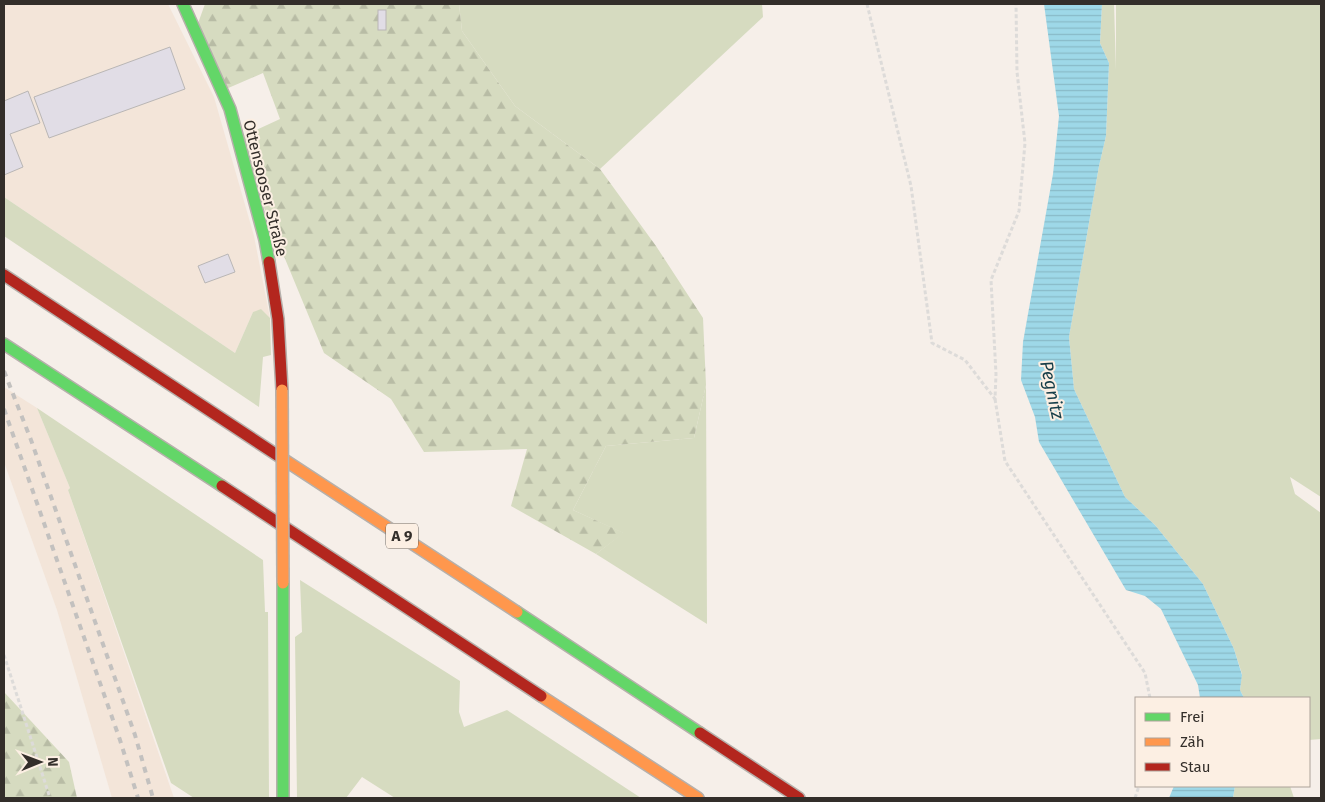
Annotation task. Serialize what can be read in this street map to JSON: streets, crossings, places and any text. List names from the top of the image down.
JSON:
{
  "streets": {
    "main road": ["Ottensooser Straße", "A 9"]
  },
  "water": ["Pegnitz"],
  "legend": ["Frei", "Zäh", "Stau"],
  "north": "right"
}
